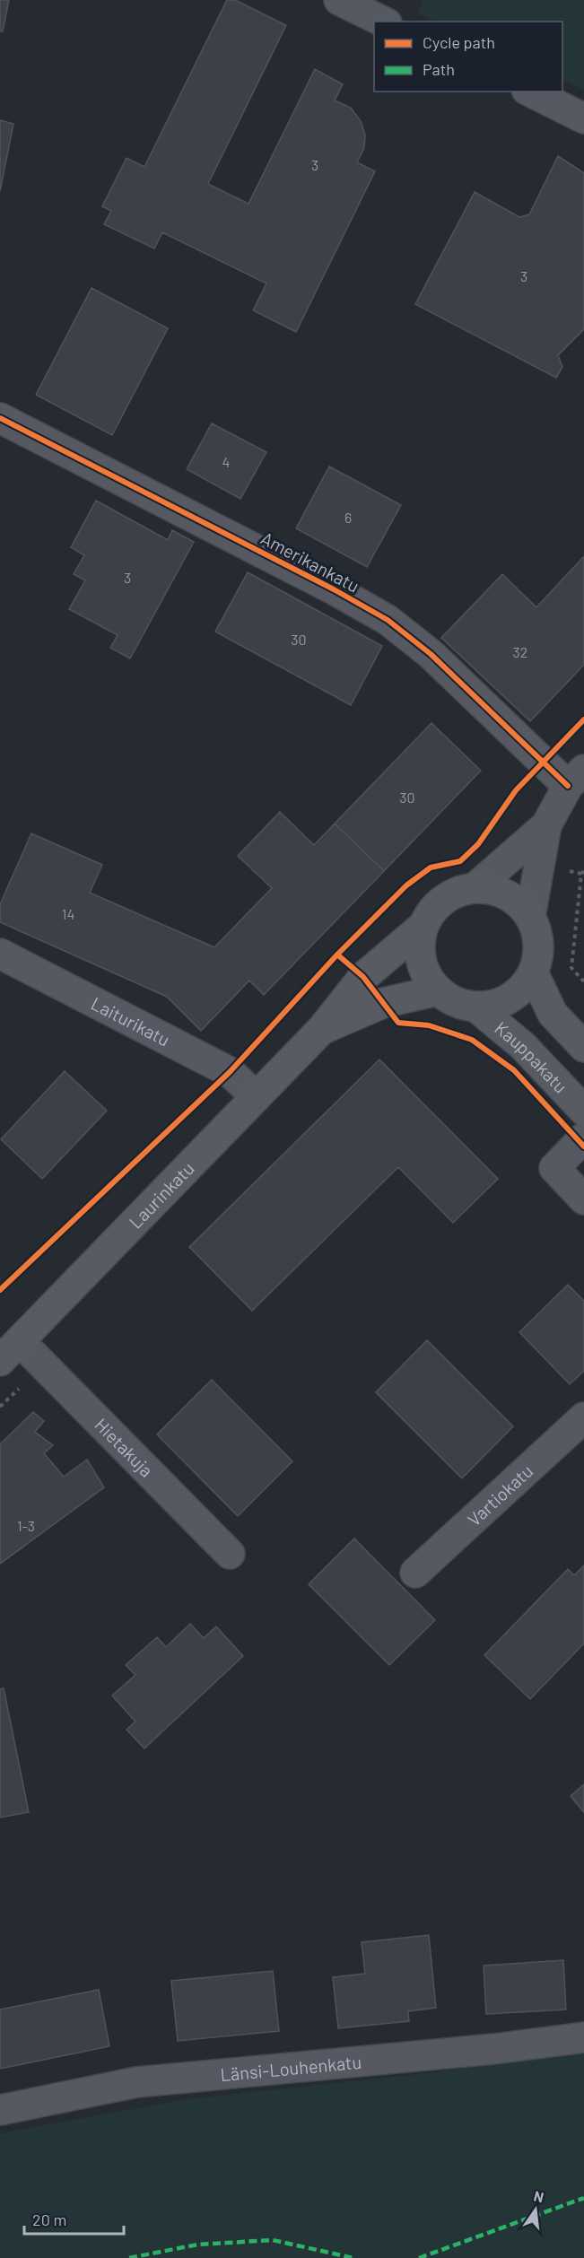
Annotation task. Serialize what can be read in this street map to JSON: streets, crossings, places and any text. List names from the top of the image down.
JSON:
{
  "streets": {
    "main road": ["Kauppakatu", "Laurinkatu"],
    "street": [
      "Amerikankatu",
      "Laiturikatu",
      "Hietakuja",
      "Vartiokatu",
      "Länsi-Louhenkatu"
    ]
  },
  "crossings": [
    ["Laiturikatu", "Laurinkatu"],
    ["Kauppakatu", "Laurinkatu"],
    ["Laurinkatu", "Hietakuja"]
  ],
  "house_numbers": [
    "3",
    "3",
    "4",
    "6",
    "3",
    "30",
    "32",
    "30",
    "14",
    "1-3"
  ],
  "legend": ["Cycle path", "Path"],
  "scale_bar": "20 m",
  "north": "top"
}
